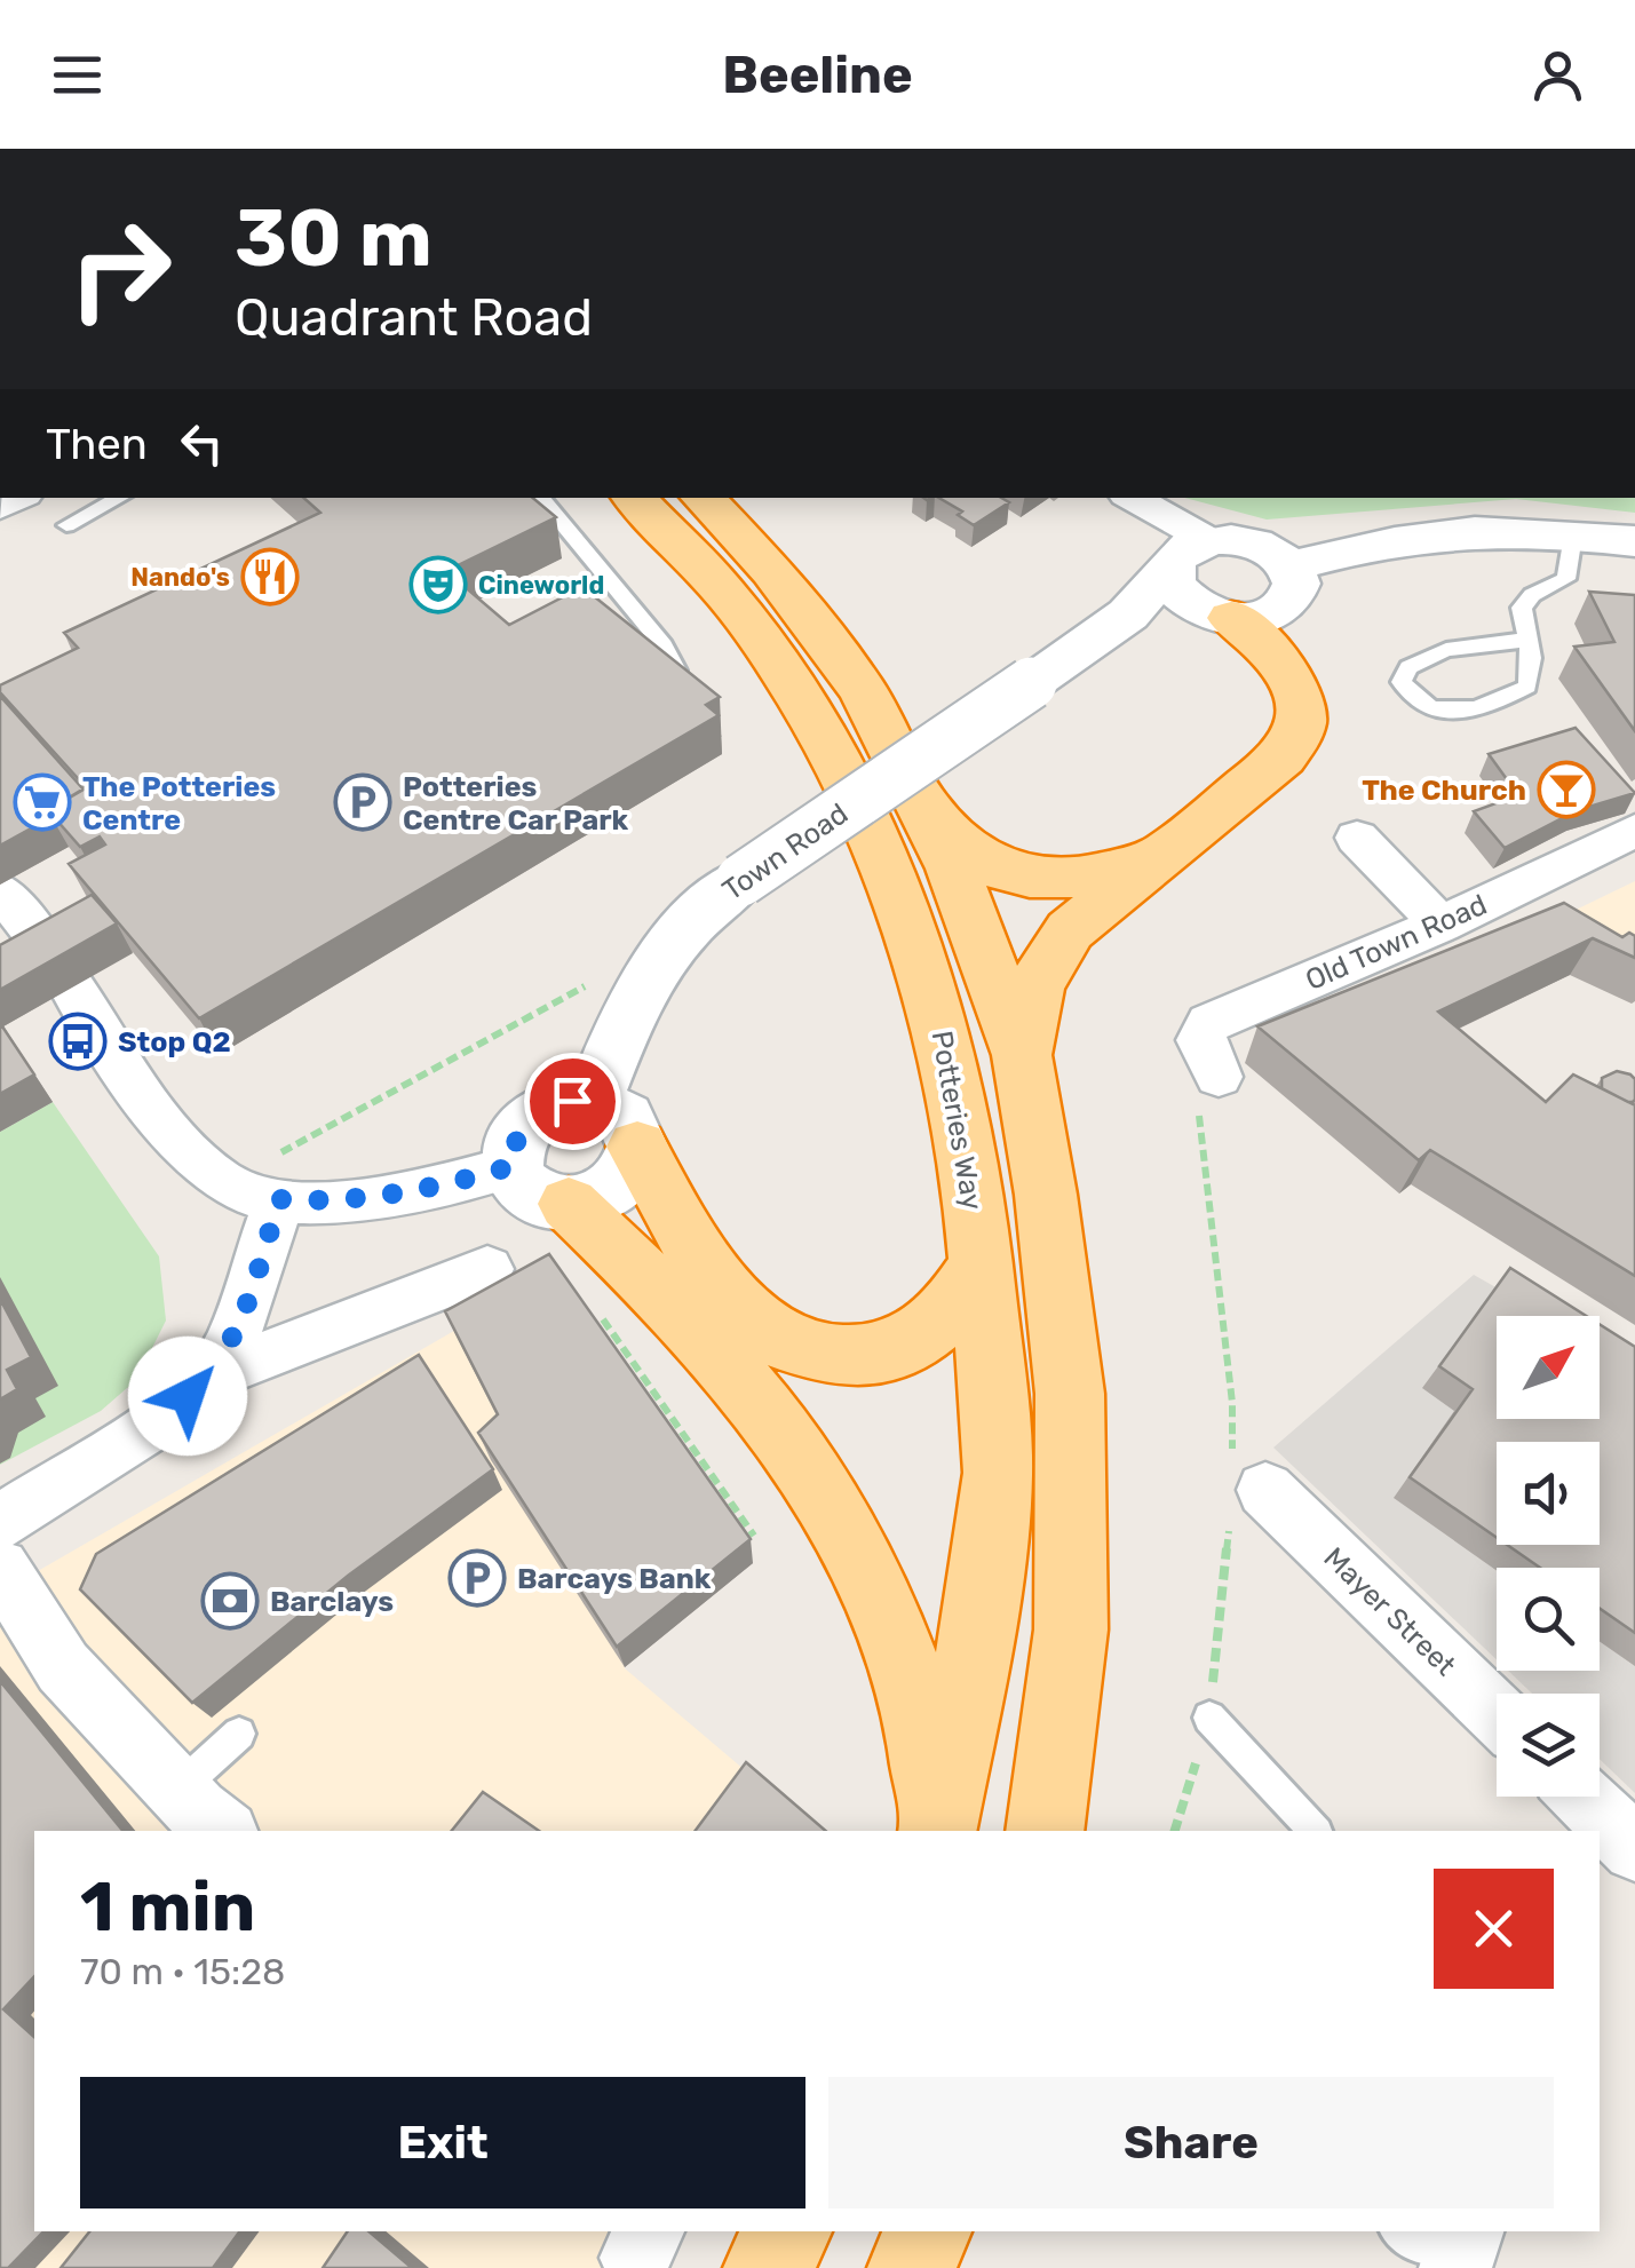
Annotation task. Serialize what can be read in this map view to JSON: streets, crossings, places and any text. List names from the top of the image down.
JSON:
{
  "streets": {
    "highway": ["Potteries Way"],
    "main road": ["Town Road"],
    "street": ["Old Town Road", "Mayer Street"]
  },
  "places": {
    "restaurant": ["Nando's"],
    "theatre": ["Cineworld"],
    "bar": ["The Church"],
    "supermarket": ["The Potteries Centre"],
    "parking": ["Potteries Centre Car Park", "Barcays Bank"],
    "bus stop": ["Stop Q2"],
    "bank": ["Barclays"]
  },
  "north": "top right",
  "page": {
    "header": "Beeline",
    "turn": ["30 m", "Quadrant Road"],
    "then": "Then",
    "heading": ["1 min", "70 m · 15:28"],
    "buttons": ["Exit", "Share"]
  }
}
